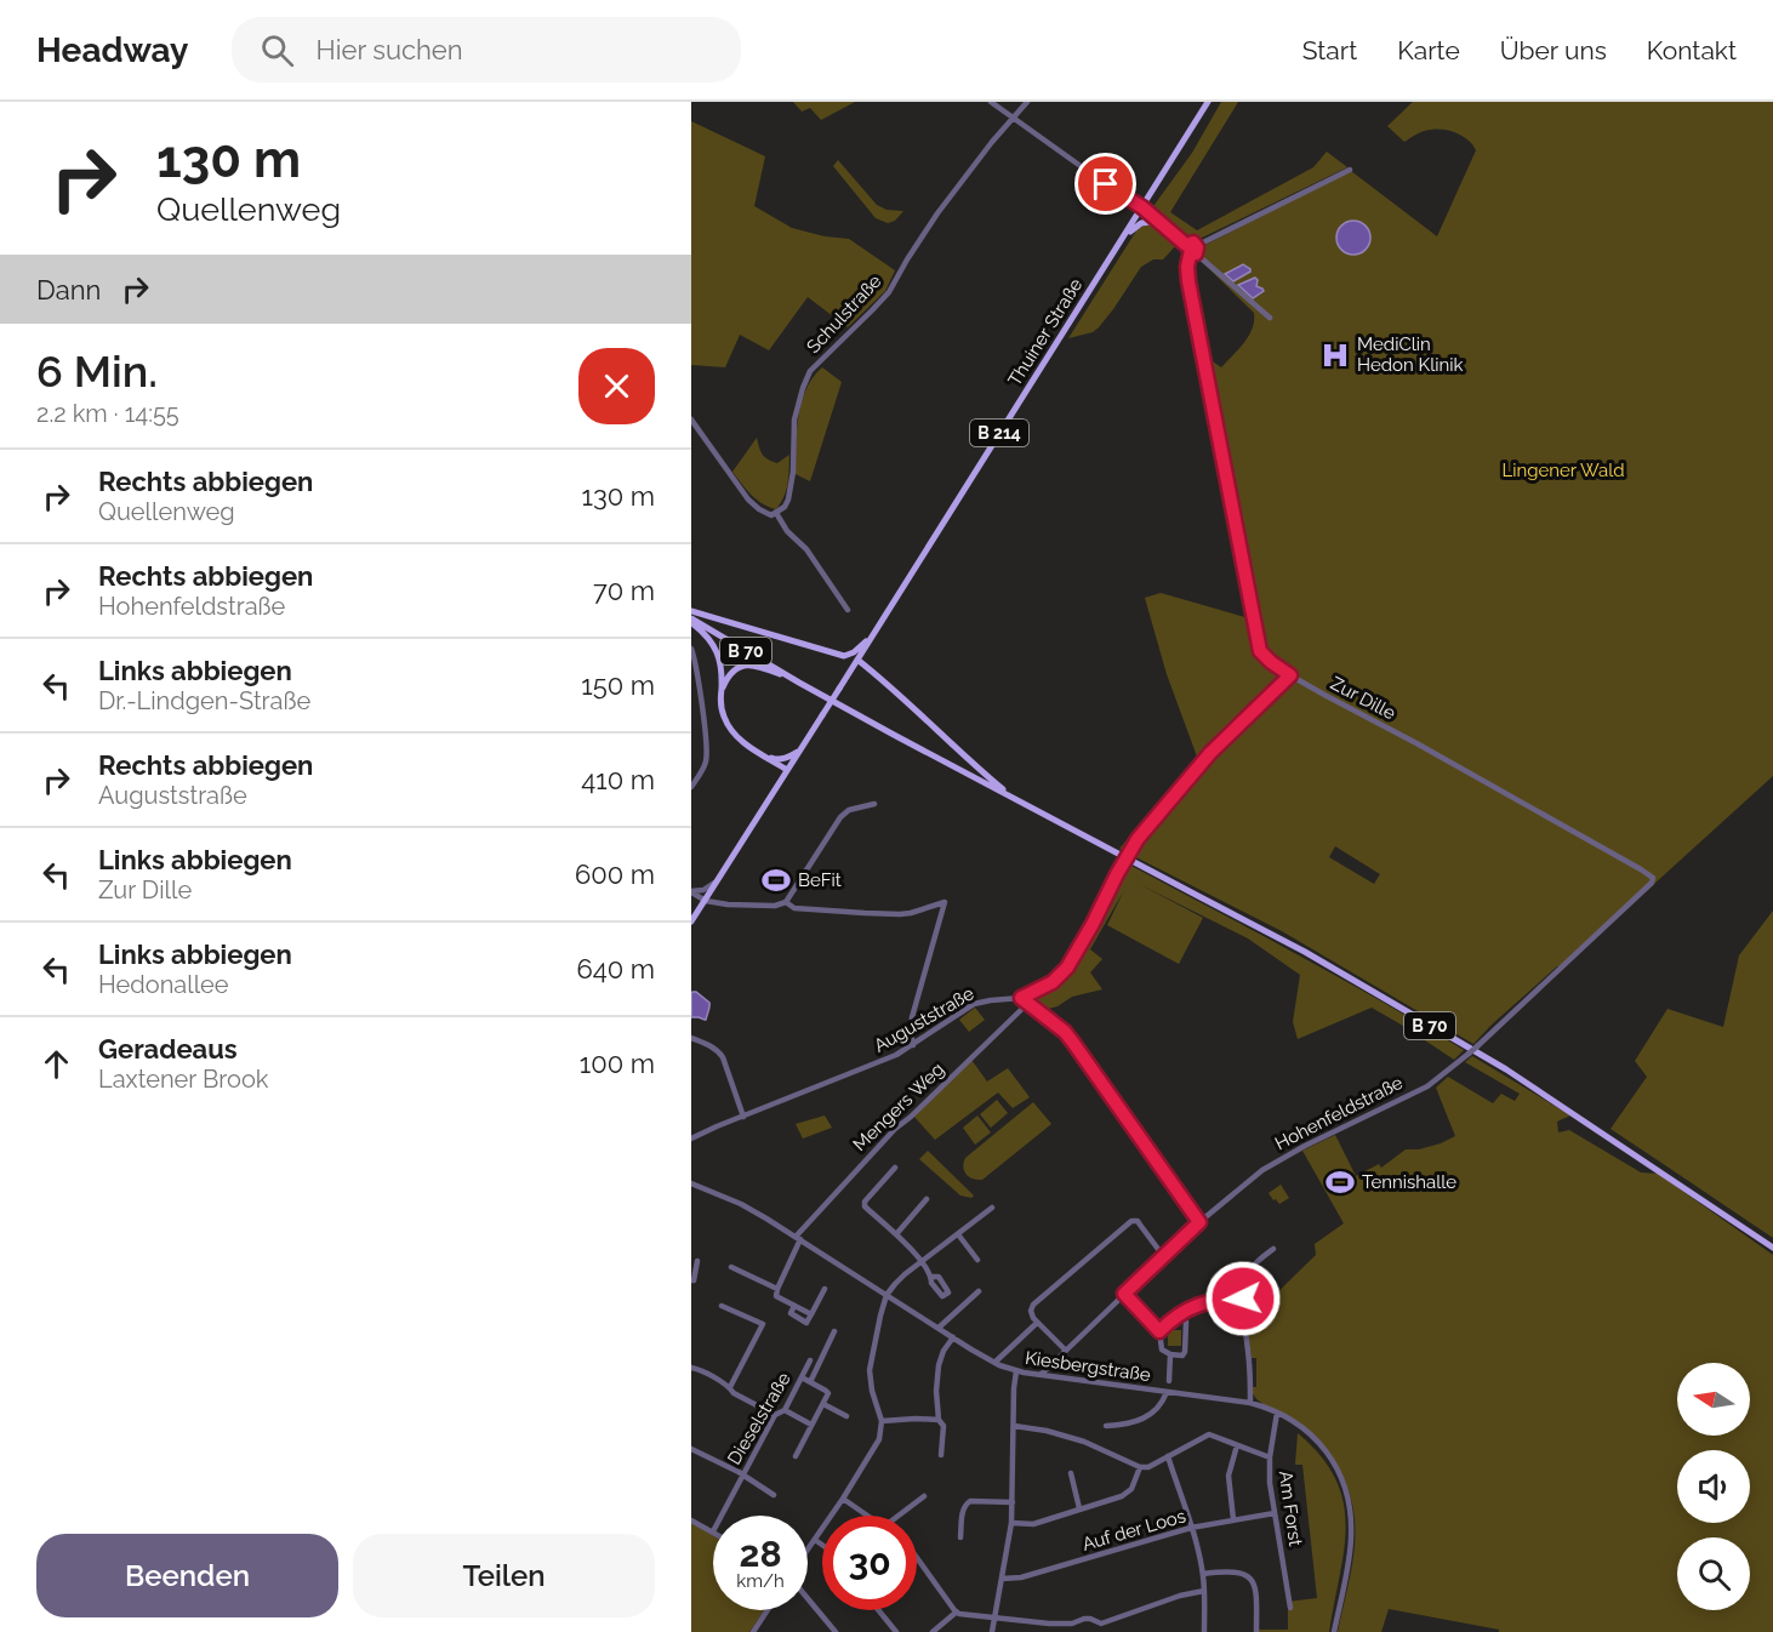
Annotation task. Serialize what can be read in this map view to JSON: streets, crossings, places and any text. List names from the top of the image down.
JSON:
{
  "streets": {
    "main road": ["Thuiner Straße", "B 214", "B 70"],
    "street": [
      "Schulstraße",
      "Zur Dille",
      "Auguststraße",
      "Mengers Weg",
      "Hohenfeldstraße",
      "Kiesbergstraße",
      "Dieselstraße",
      "Am Forst",
      "Auf der Loos"
    ]
  },
  "crossings": [
    ["Thuiner Straße", "B 214"],
    ["Zur Dille", "Auguststraße"],
    ["Zur Dille", "Hohenfeldstraße"],
    ["Mengers Weg", "Kiesbergstraße"],
    ["Hohenfeldstraße", "Kiesbergstraße"],
    ["Kiesbergstraße", "Am Forst"],
    ["Am Forst", "Auf der Loos"]
  ],
  "parks": ["Lingener Wald"],
  "places": {
    "hospital": ["MediClin Hedon Klinik"],
    "sports": ["BeFit", "Tennishalle"]
  },
  "north": "left",
  "page": {
    "header": "Headway",
    "search": "Hier suchen",
    "nav": [
      "Start",
      "Karte",
      "Über uns",
      "Kontakt"
    ],
    "turn": ["130 m", "Quellenweg"],
    "then": "Dann",
    "heading": ["6 Min.", "2.2 km · 14:55"],
    "list": [
      {
        "name": "Rechts abbiegen",
        "note": "Quellenweg",
        "value": "130 m"
      },
      {
        "name": "Rechts abbiegen",
        "note": "Hohenfeldstraße",
        "value": "70 m"
      },
      {
        "name": "Links abbiegen",
        "note": "Dr.-Lindgen-Straße",
        "value": "150 m"
      },
      {
        "name": "Rechts abbiegen",
        "note": "Auguststraße",
        "value": "410 m"
      },
      {
        "name": "Links abbiegen",
        "note": "Zur Dille",
        "value": "600 m"
      },
      {
        "name": "Links abbiegen",
        "note": "Hedonallee",
        "value": "640 m"
      },
      {
        "name": "Geradeaus",
        "note": "Laxtener Brook",
        "value": "100 m"
      }
    ],
    "speed": "28 km/h",
    "limit": "30",
    "buttons": ["Beenden", "Teilen"]
  }
}
